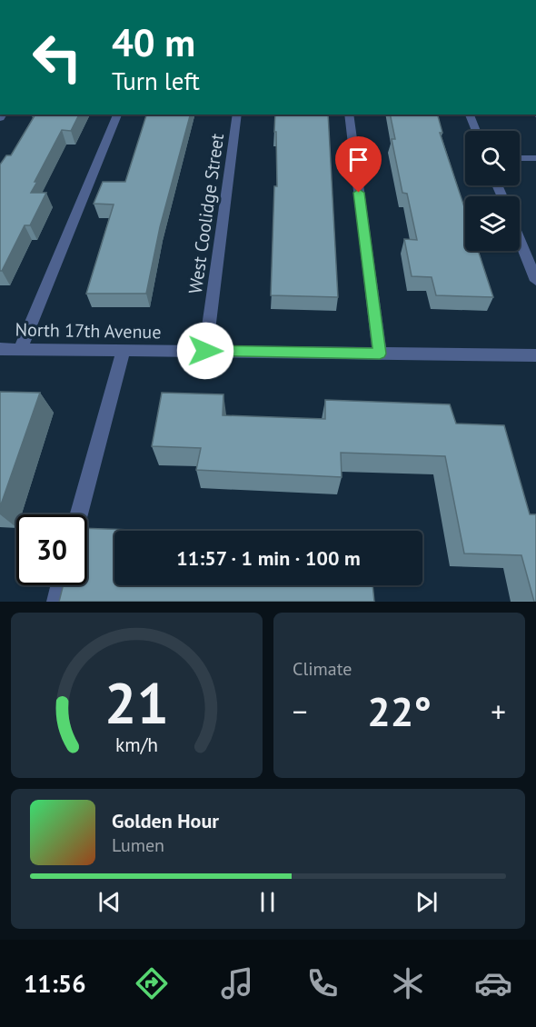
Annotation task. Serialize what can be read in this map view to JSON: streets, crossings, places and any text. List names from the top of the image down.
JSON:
{
  "streets": {
    "street": ["West Coolidge Street", "North 17th Avenue"]
  },
  "crossings": [
    ["West Coolidge Street", "North 17th Avenue"]
  ],
  "page": {
    "turn": ["40 m", "Turn left"],
    "limit": "30",
    "trip": "11:57 · 1 min · 100 m",
    "tile": "Climate",
    "heat": ["−", "22°", "+"],
    "song": ["Golden Hour", "Lumen"],
    "tabs": "11:56",
    "gauge": ["21", "km/h"]
  }
}
